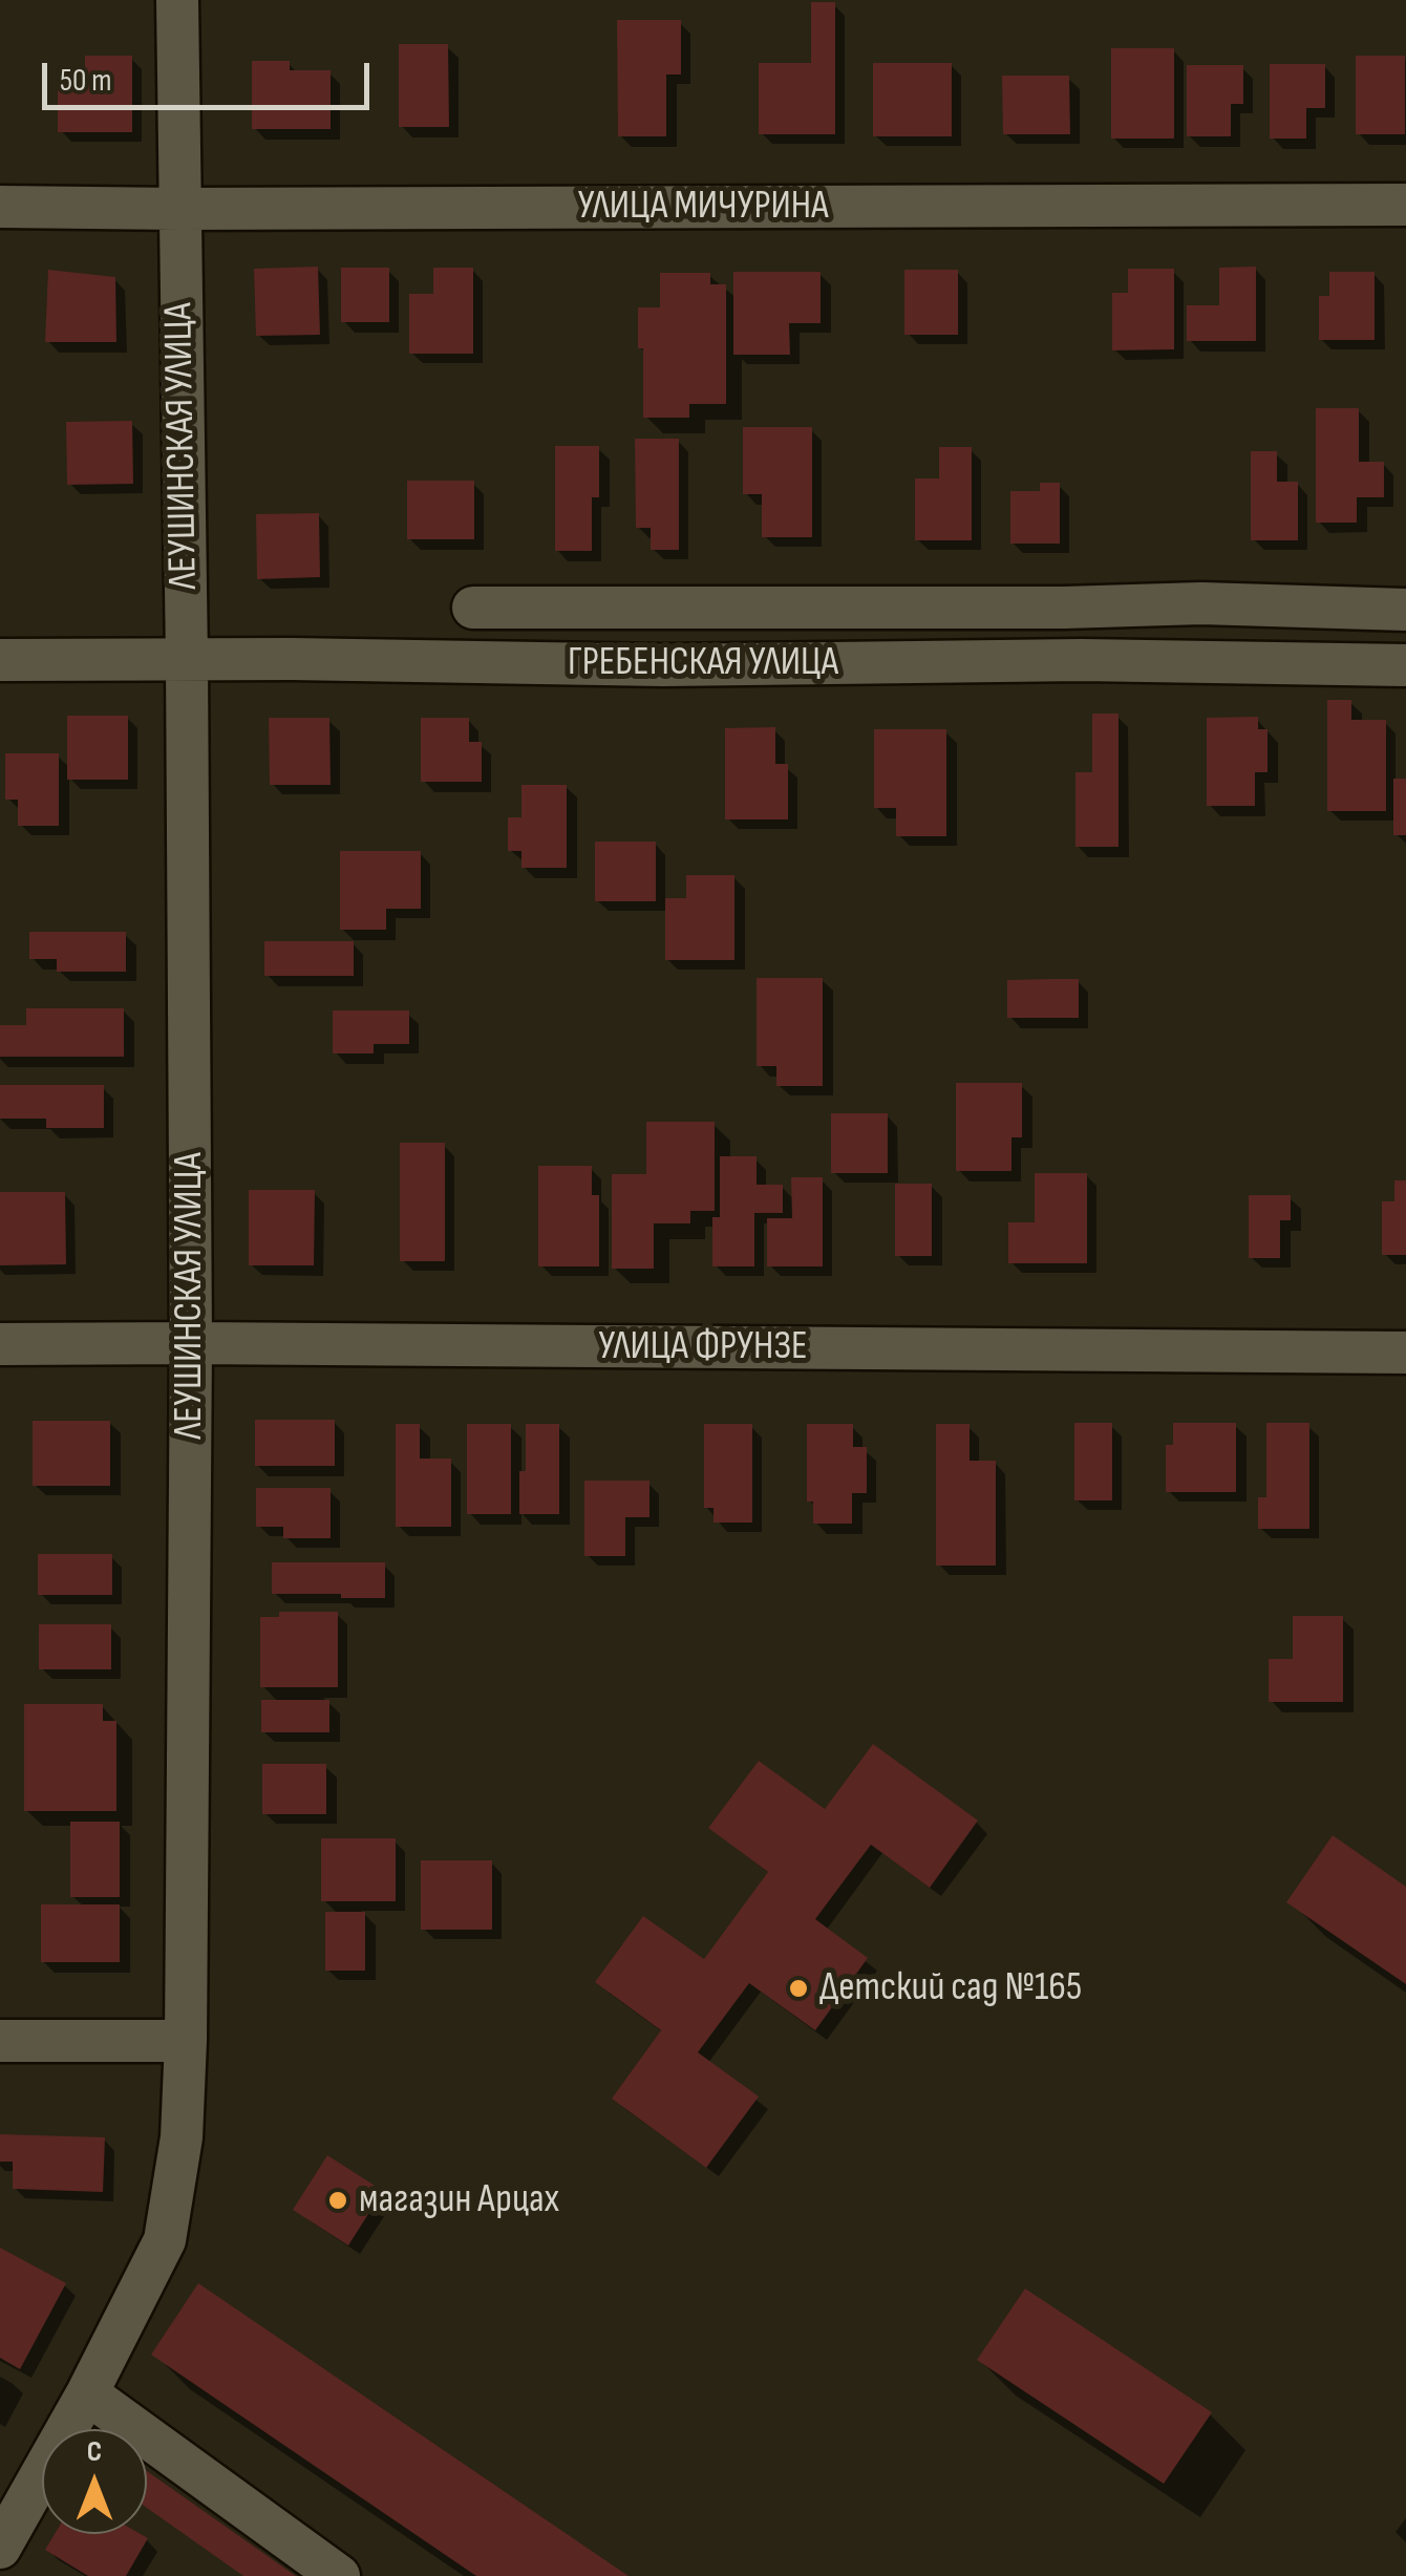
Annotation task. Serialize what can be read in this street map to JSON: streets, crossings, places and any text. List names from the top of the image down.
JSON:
{
  "streets": {
    "street": [
      "УЛИЦА МИЧУРИНА",
      "ЛЕУШИНСКАЯ УЛИЦА",
      "ГРЕБЕНСКАЯ УЛИЦА",
      "УЛИЦА ФРУНЗЕ"
    ]
  },
  "crossings": [
    ["УЛИЦА МИЧУРИНА", "ЛЕУШИНСКАЯ УЛИЦА"],
    ["ЛЕУШИНСКАЯ УЛИЦА", "ГРЕБЕНСКАЯ УЛИЦА"],
    ["ЛЕУШИНСКАЯ УЛИЦА", "УЛИЦА ФРУНЗЕ"]
  ],
  "places": ["Детский сад №165", "магазин Арцах"],
  "scale_bar": "50 m",
  "north": "top"
}
